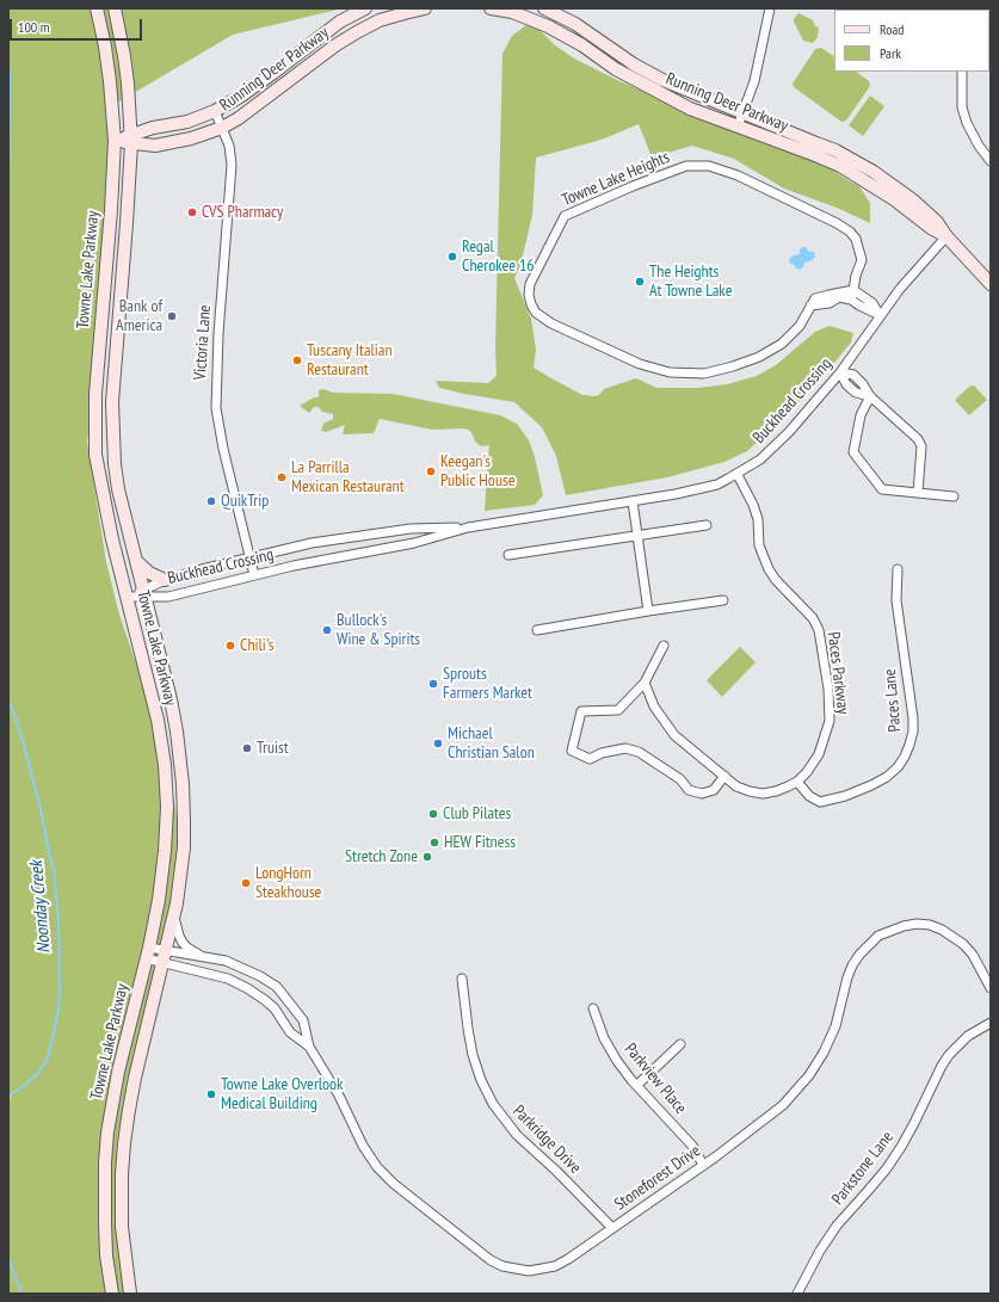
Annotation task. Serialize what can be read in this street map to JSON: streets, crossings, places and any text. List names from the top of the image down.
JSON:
{
  "streets": {
    "main road": ["Running Deer Parkway", "Towne Lake Parkway"],
    "street": [
      "Towne Lake Heights",
      "Victoria Lane",
      "Buckhead Crossing",
      "Paces Parkway",
      "Paces Lane",
      "Parkview Place",
      "Parkridge Drive",
      "Parkstone Lane",
      "Stoneforest Drive"
    ]
  },
  "crossings": [
    ["Running Deer Parkway", "Towne Lake Parkway"],
    ["Running Deer Parkway", "Victoria Lane"],
    ["Running Deer Parkway", "Buckhead Crossing"],
    ["Towne Lake Parkway", "Buckhead Crossing"],
    ["Towne Lake Parkway", "Stoneforest Drive"],
    ["Victoria Lane", "Buckhead Crossing"],
    ["Buckhead Crossing", "Paces Parkway"],
    ["Paces Parkway", "Paces Lane"],
    ["Parkview Place", "Stoneforest Drive"],
    ["Parkridge Drive", "Stoneforest Drive"]
  ],
  "water": ["Noonday Creek"],
  "places": [
    "CVS Pharmacy",
    "Regal Cherokee 16",
    "The Heights At Towne Lake",
    "Bank of America",
    "Tuscany Italian Restaurant",
    "Keegan's Public House",
    "La Parrilla Mexican Restaurant",
    "QuikTrip",
    "Bullock's Wine & Spirits",
    "Chili's",
    "Sprouts Farmers Market",
    "Michael Christian Salon",
    "Truist",
    "Club Pilates",
    "HEW Fitness",
    "Stretch Zone",
    "LongHorn Steakhouse",
    "Towne Lake Overlook Medical Building"
  ],
  "legend": ["Road", "Park"],
  "scale_bar": "100 m"
}
